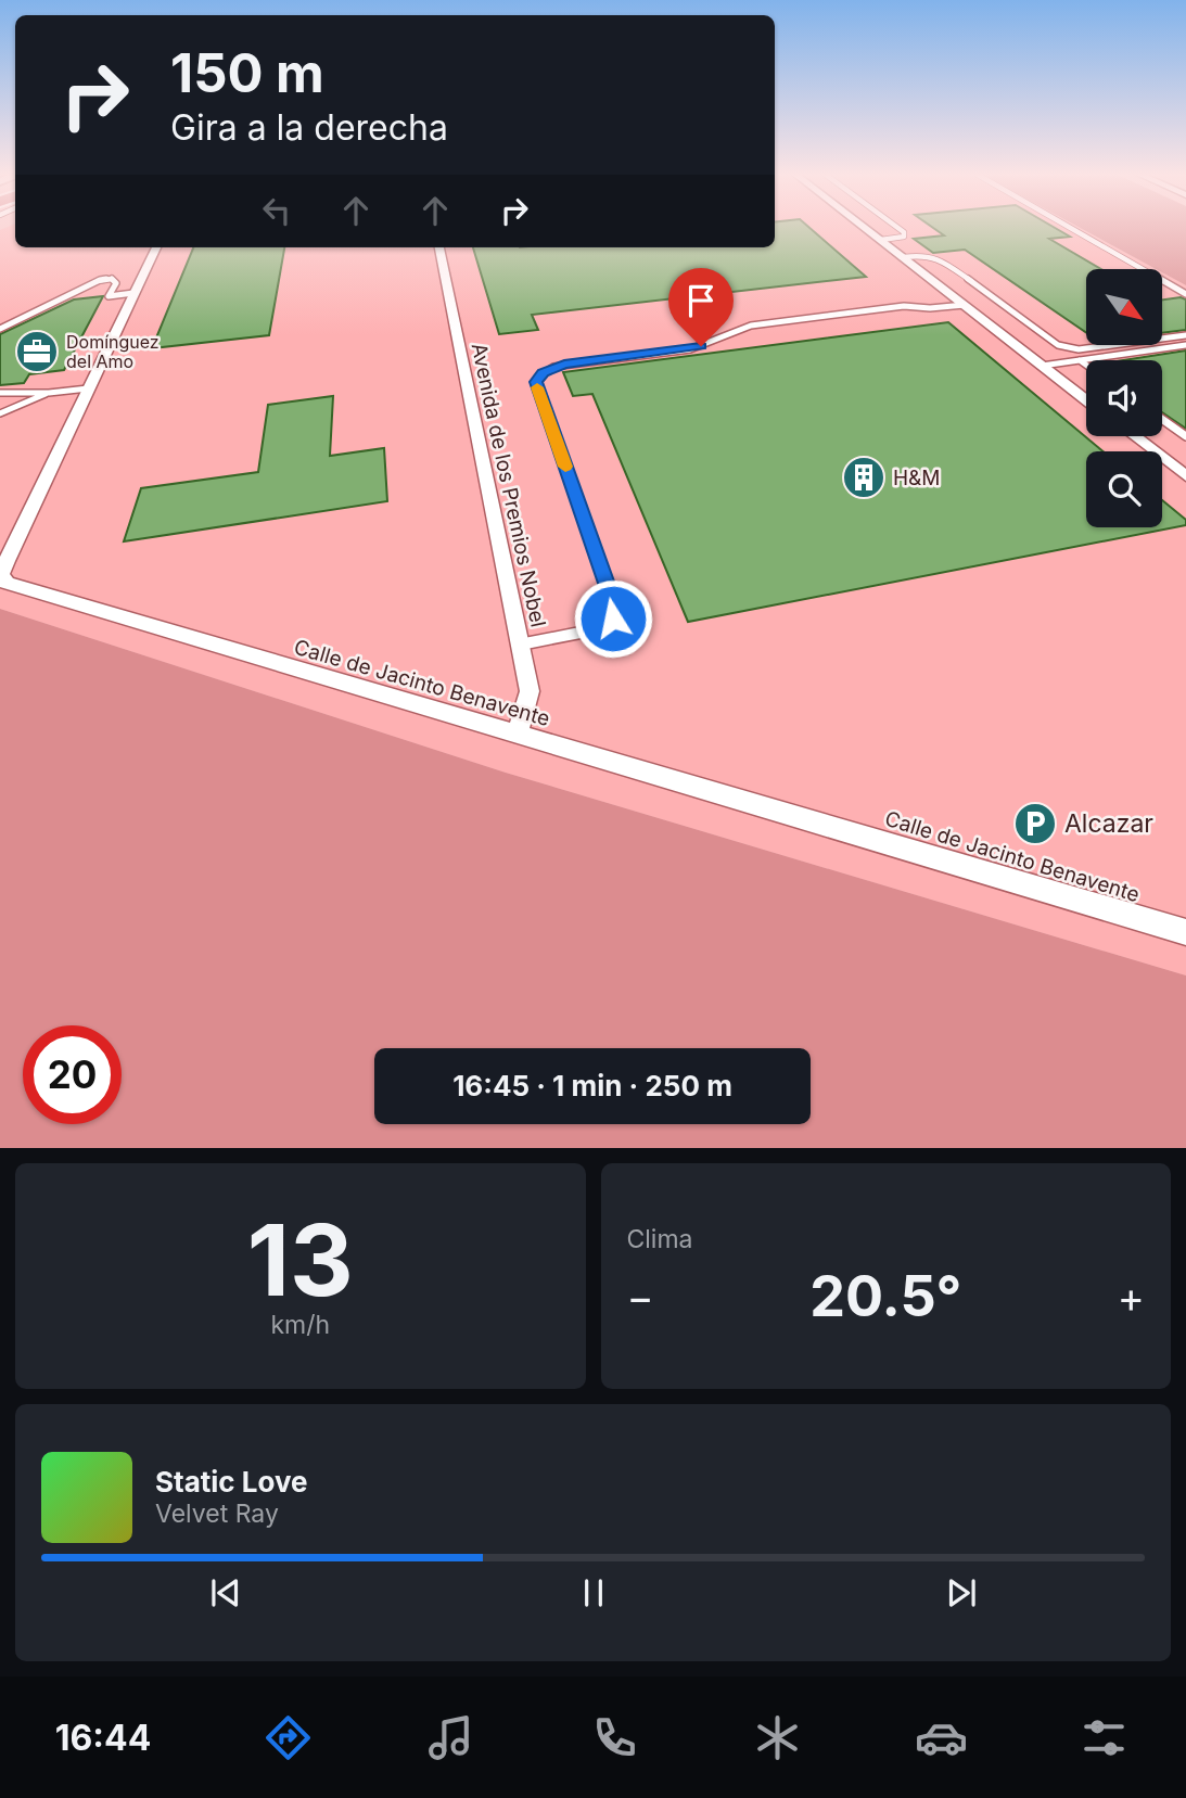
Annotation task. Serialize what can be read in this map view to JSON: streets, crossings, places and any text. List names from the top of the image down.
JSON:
{
  "streets": {
    "street": ["Avenida de los Premios Nobel", "Calle de Jacinto Benavente"]
  },
  "crossings": [
    ["Avenida de los Premios Nobel", "Calle de Jacinto Benavente"]
  ],
  "places": {
    "office": ["Domínguez del Amo"],
    "building": ["H&M"],
    "parking": ["Alcazar"]
  },
  "north": "bottom right",
  "page": {
    "turn": ["150 m", "Gira a la derecha"],
    "limit": "20",
    "trip": "16:45 · 1 min · 250 m",
    "tile": [
      ["13", "km/h"],
      "Clima"
    ],
    "heat": ["−", "20.5°", "+"],
    "song": ["Static Love", "Velvet Ray"],
    "tabs": "16:44"
  }
}
